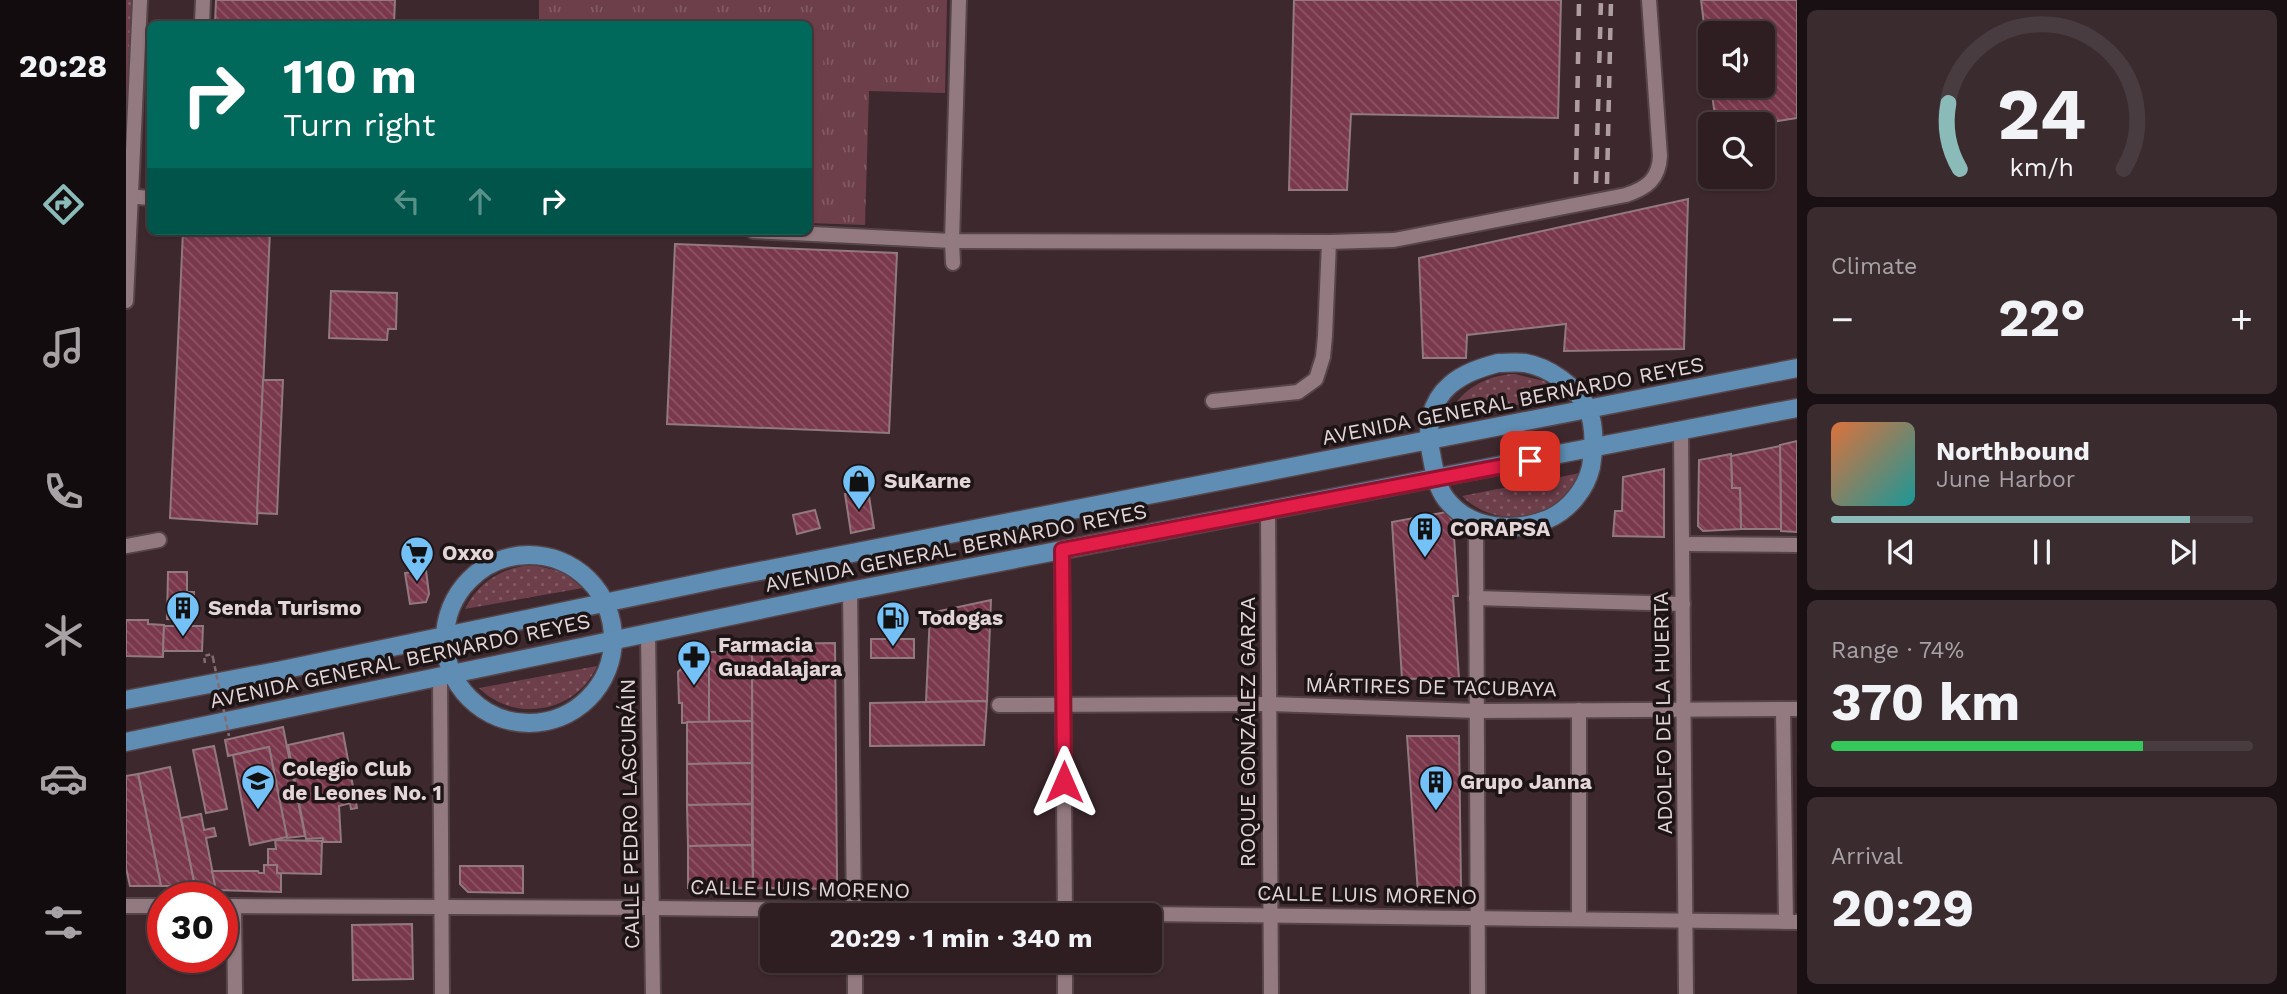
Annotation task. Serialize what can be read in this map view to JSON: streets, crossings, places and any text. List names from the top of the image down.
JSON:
{
  "streets": {
    "main road": ["AVENIDA GENERAL BERNARDO REYES"],
    "street": [
      "MÁRTIRES DE TACUBAYA",
      "ADOLFO DE LA HUERTA",
      "ROQUE GONZÁLEZ GARZA",
      "CALLE PEDRO LASCURÁIN",
      "CALLE LUIS MORENO"
    ]
  },
  "crossings": [
    ["AVENIDA GENERAL BERNARDO REYES", "ADOLFO DE LA HUERTA"],
    ["AVENIDA GENERAL BERNARDO REYES", "ROQUE GONZÁLEZ GARZA"],
    ["AVENIDA GENERAL BERNARDO REYES", "CALLE PEDRO LASCURÁIN"],
    ["MÁRTIRES DE TACUBAYA", "ADOLFO DE LA HUERTA"],
    ["MÁRTIRES DE TACUBAYA", "ROQUE GONZÁLEZ GARZA"],
    ["ADOLFO DE LA HUERTA", "CALLE LUIS MORENO"],
    ["ROQUE GONZÁLEZ GARZA", "CALLE LUIS MORENO"],
    ["CALLE PEDRO LASCURÁIN", "CALLE LUIS MORENO"]
  ],
  "places": {
    "shop": ["SuKarne"],
    "building": ["CORAPSA", "Senda Turismo", "Grupo Janna"],
    "supermarket": ["Oxxo"],
    "fuel station": ["Todogas"],
    "pharmacy": ["Farmacia Guadalajara"],
    "school or university": ["Colegio Club de Leones No. 1"]
  },
  "page": {
    "tabs": "20:28",
    "turn": ["110 m", "Turn right"],
    "tile": [
      "Climate",
      ["Range · 74%", "370 km"],
      ["Arrival", "20:29"]
    ],
    "heat": ["−", "22°", "+"],
    "song": ["Northbound", "June Harbor"],
    "limit": "30",
    "trip": "20:29 · 1 min · 340 m",
    "gauge": ["24", "km/h"]
  }
}
